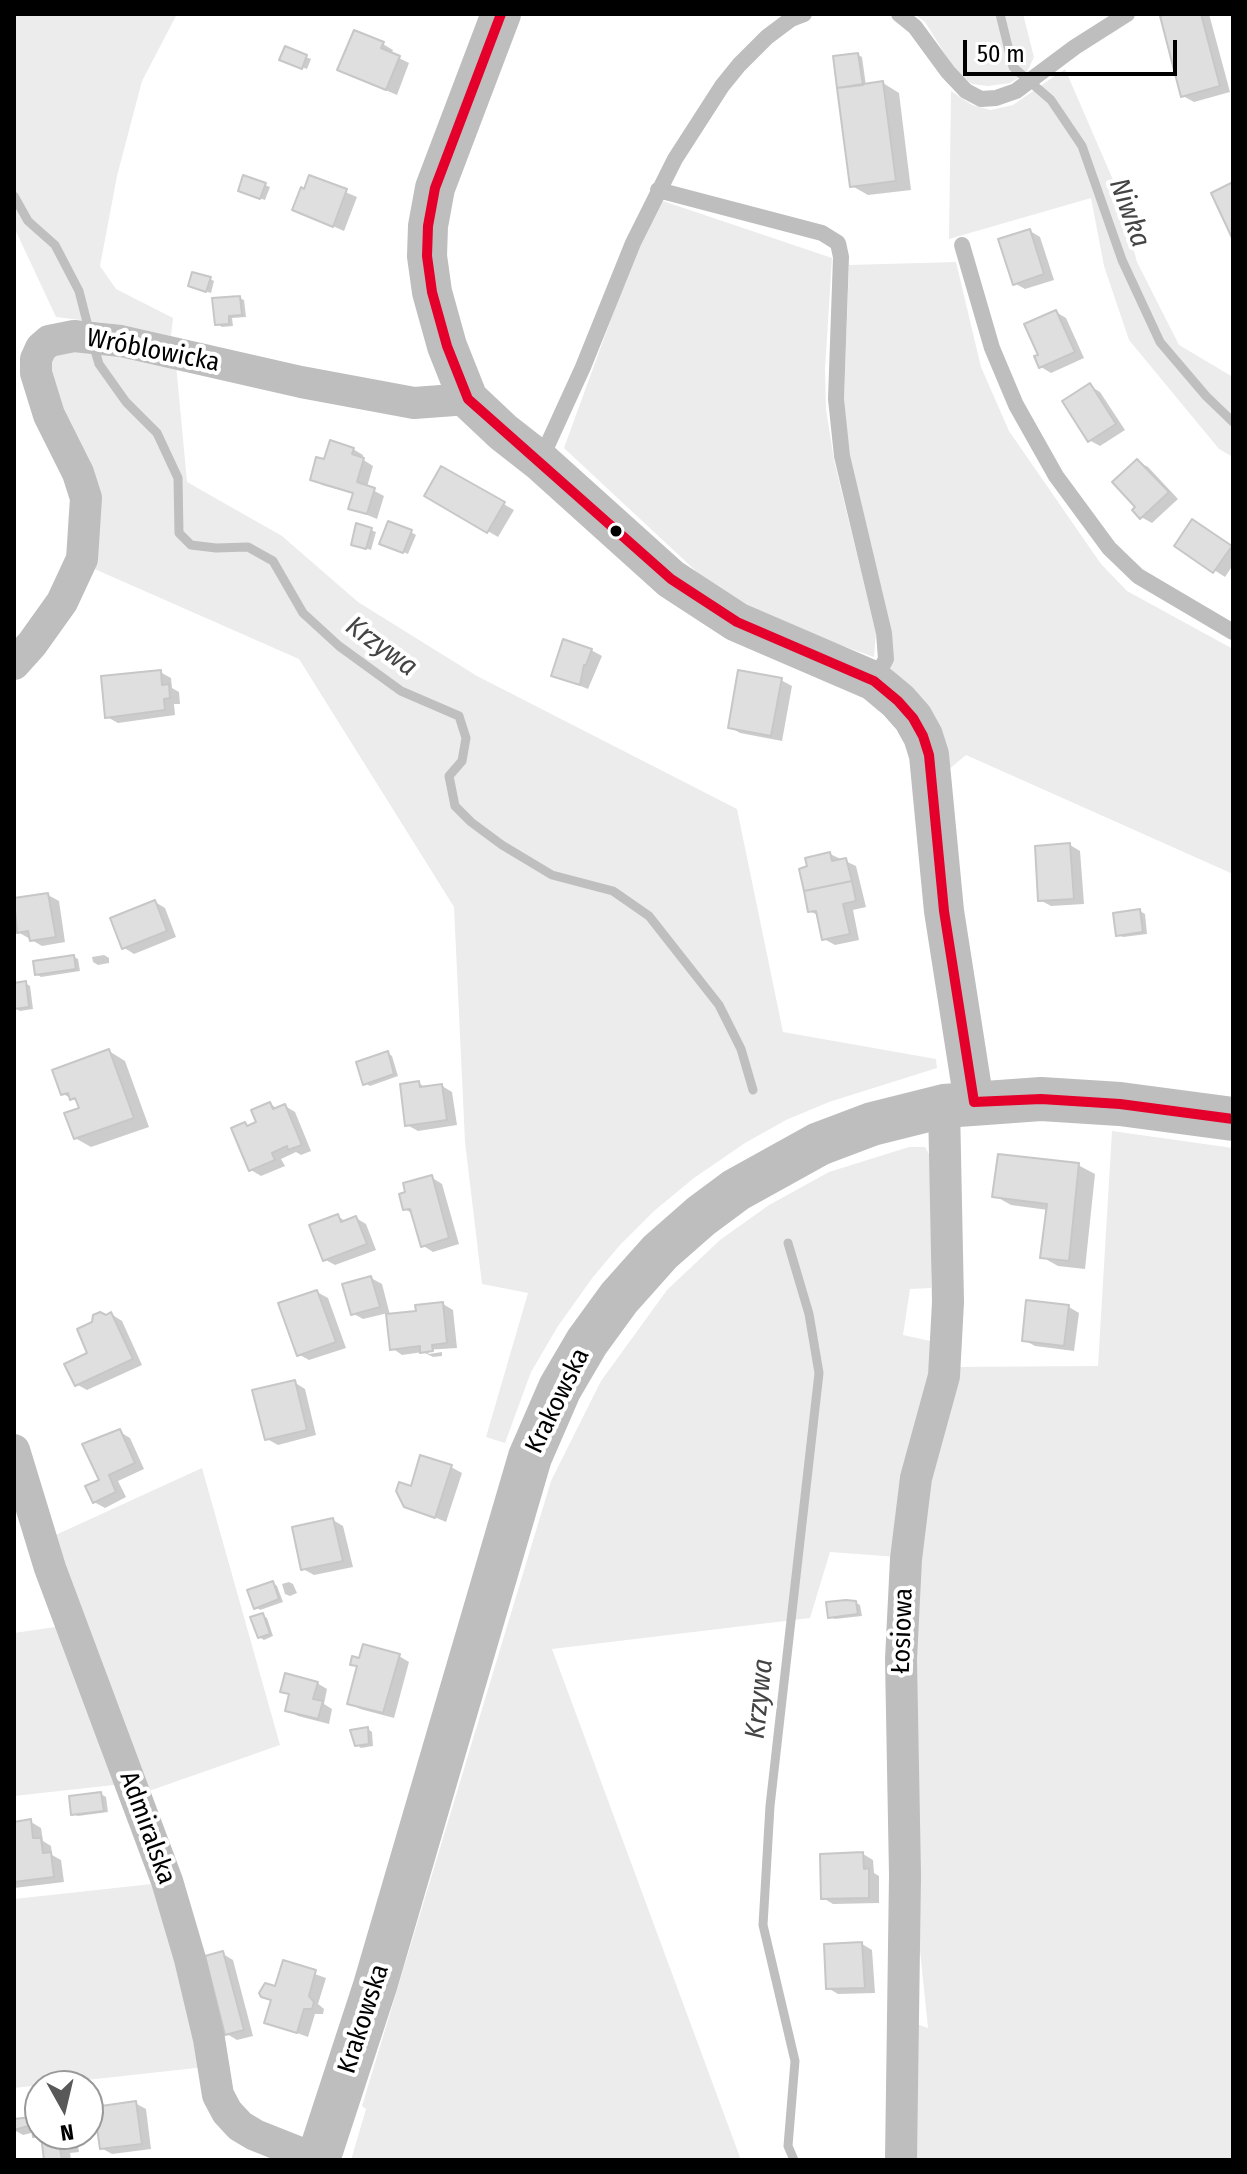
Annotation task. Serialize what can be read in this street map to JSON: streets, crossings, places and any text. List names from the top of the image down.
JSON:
{
  "streets": {
    "main road": ["Krakowska"],
    "street": ["Wróblowicka", "Łosiowa", "Admiralska"]
  },
  "crossings": [
    ["Krakowska", "Łosiowa"],
    ["Krakowska", "Admiralska"]
  ],
  "water": ["Niwka", "Krzywa"],
  "scale_bar": "50 m",
  "north": "bottom"
}
